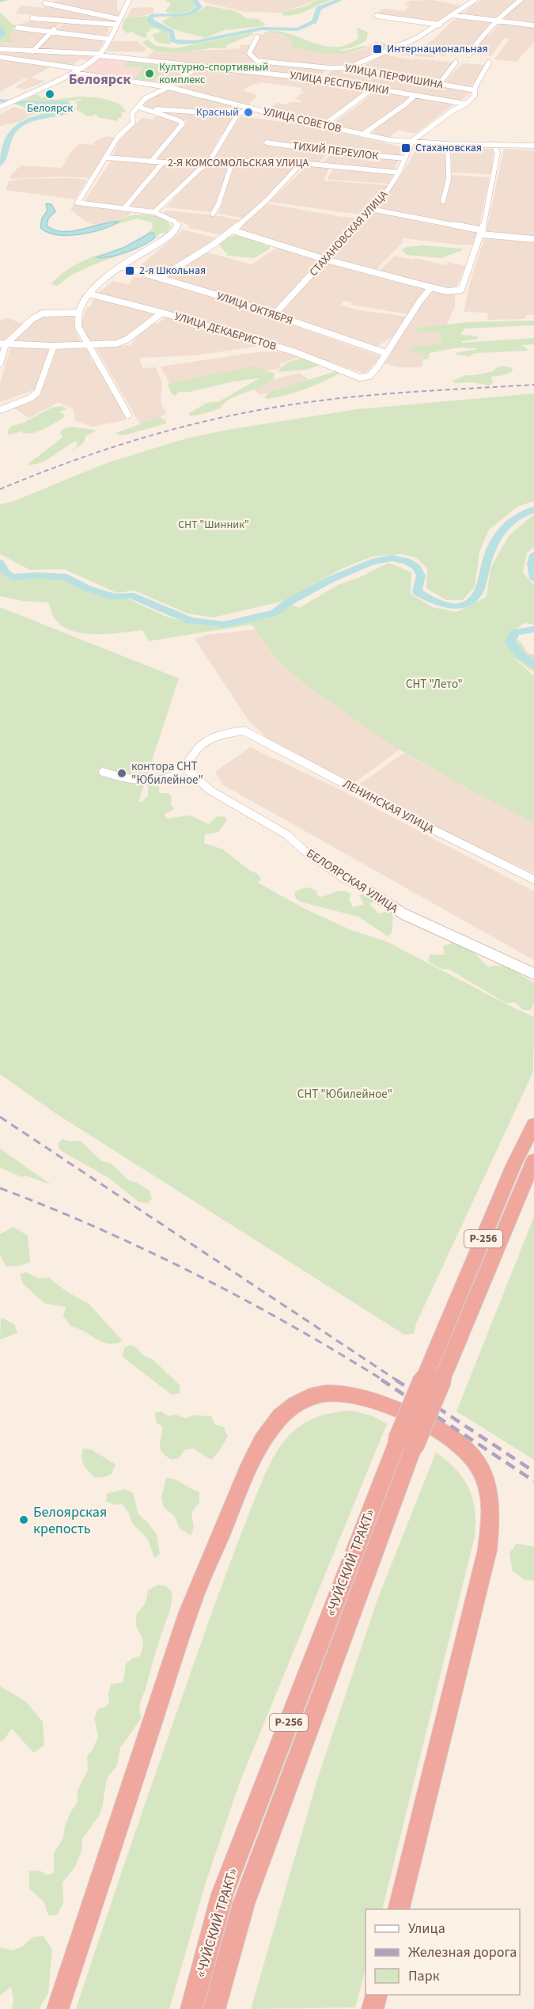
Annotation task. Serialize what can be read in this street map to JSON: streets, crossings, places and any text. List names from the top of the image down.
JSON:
{
  "streets": {
    "highway": ["Р-256", "«ЧУЙСКИЙ ТРАКТ»"],
    "street": [
      "УЛИЦА ПЕРФИШИНА",
      "УЛИЦА РЕСПУБЛИКИ",
      "УЛИЦА СОВЕТОВ",
      "ТИХИЙ ПЕРЕУЛОК",
      "2-Я КОМСОМОЛЬСКАЯ УЛИЦА",
      "СТАХАНОВСКАЯ УЛИЦА",
      "УЛИЦА ОКТЯБРЯ",
      "УЛИЦА ДЕКАБРИСТОВ",
      "ЛЕНИНСКАЯ УЛИЦА",
      "БЕЛОЯРСКАЯ УЛИЦА"
    ]
  },
  "crossings": [
    ["УЛИЦА СОВЕТОВ", "СТАХАНОВСКАЯ УЛИЦА"],
    ["ТИХИЙ ПЕРЕУЛОК", "СТАХАНОВСКАЯ УЛИЦА"],
    ["2-Я КОМСОМОЛЬСКАЯ УЛИЦА", "СТАХАНОВСКАЯ УЛИЦА"],
    ["СТАХАНОВСКАЯ УЛИЦА", "УЛИЦА ОКТЯБРЯ"],
    ["УЛИЦА ОКТЯБРЯ", "УЛИЦА ДЕКАБРИСТОВ"],
    ["ЛЕНИНСКАЯ УЛИЦА", "БЕЛОЯРСКАЯ УЛИЦА"]
  ],
  "districts": ["Белоярск"],
  "parks": ["СНТ \"Шинник\"", "СНТ \"Лето\"", "СНТ \"Юбилейное\""],
  "places": {
    "transit": ["Интернациональная", "Стахановская", "2-я Школьная"],
    "other": [
      "Културно-спортивный комплекс",
      "Белоярск",
      "Красный",
      "контора СНТ \"Юбилейное\"",
      "Белоярская крепость"
    ]
  },
  "legend": ["Улица", "Железная дорога", "Парк"]
}
